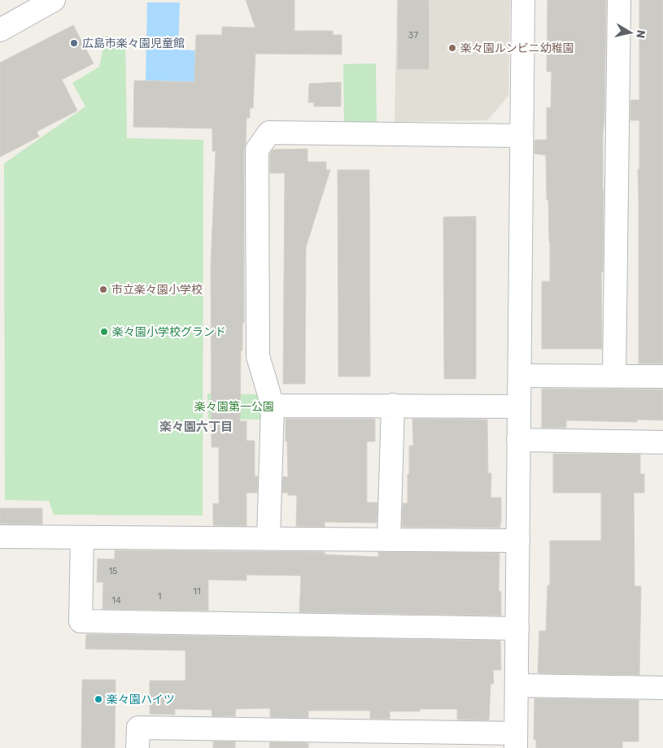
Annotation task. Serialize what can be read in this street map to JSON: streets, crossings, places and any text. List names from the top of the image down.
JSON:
{
  "districts": ["楽々園六丁目"],
  "parks": ["楽々園第一公園"],
  "places": [
    "広島市楽々園児童館",
    "楽々園ルンビニ幼稚園",
    "市立楽々園小学校",
    "楽々園小学校グランド",
    "楽々園ハイツ"
  ],
  "house_numbers": [
    "37",
    "15",
    "11",
    "1",
    "14"
  ],
  "north": "right"
}
